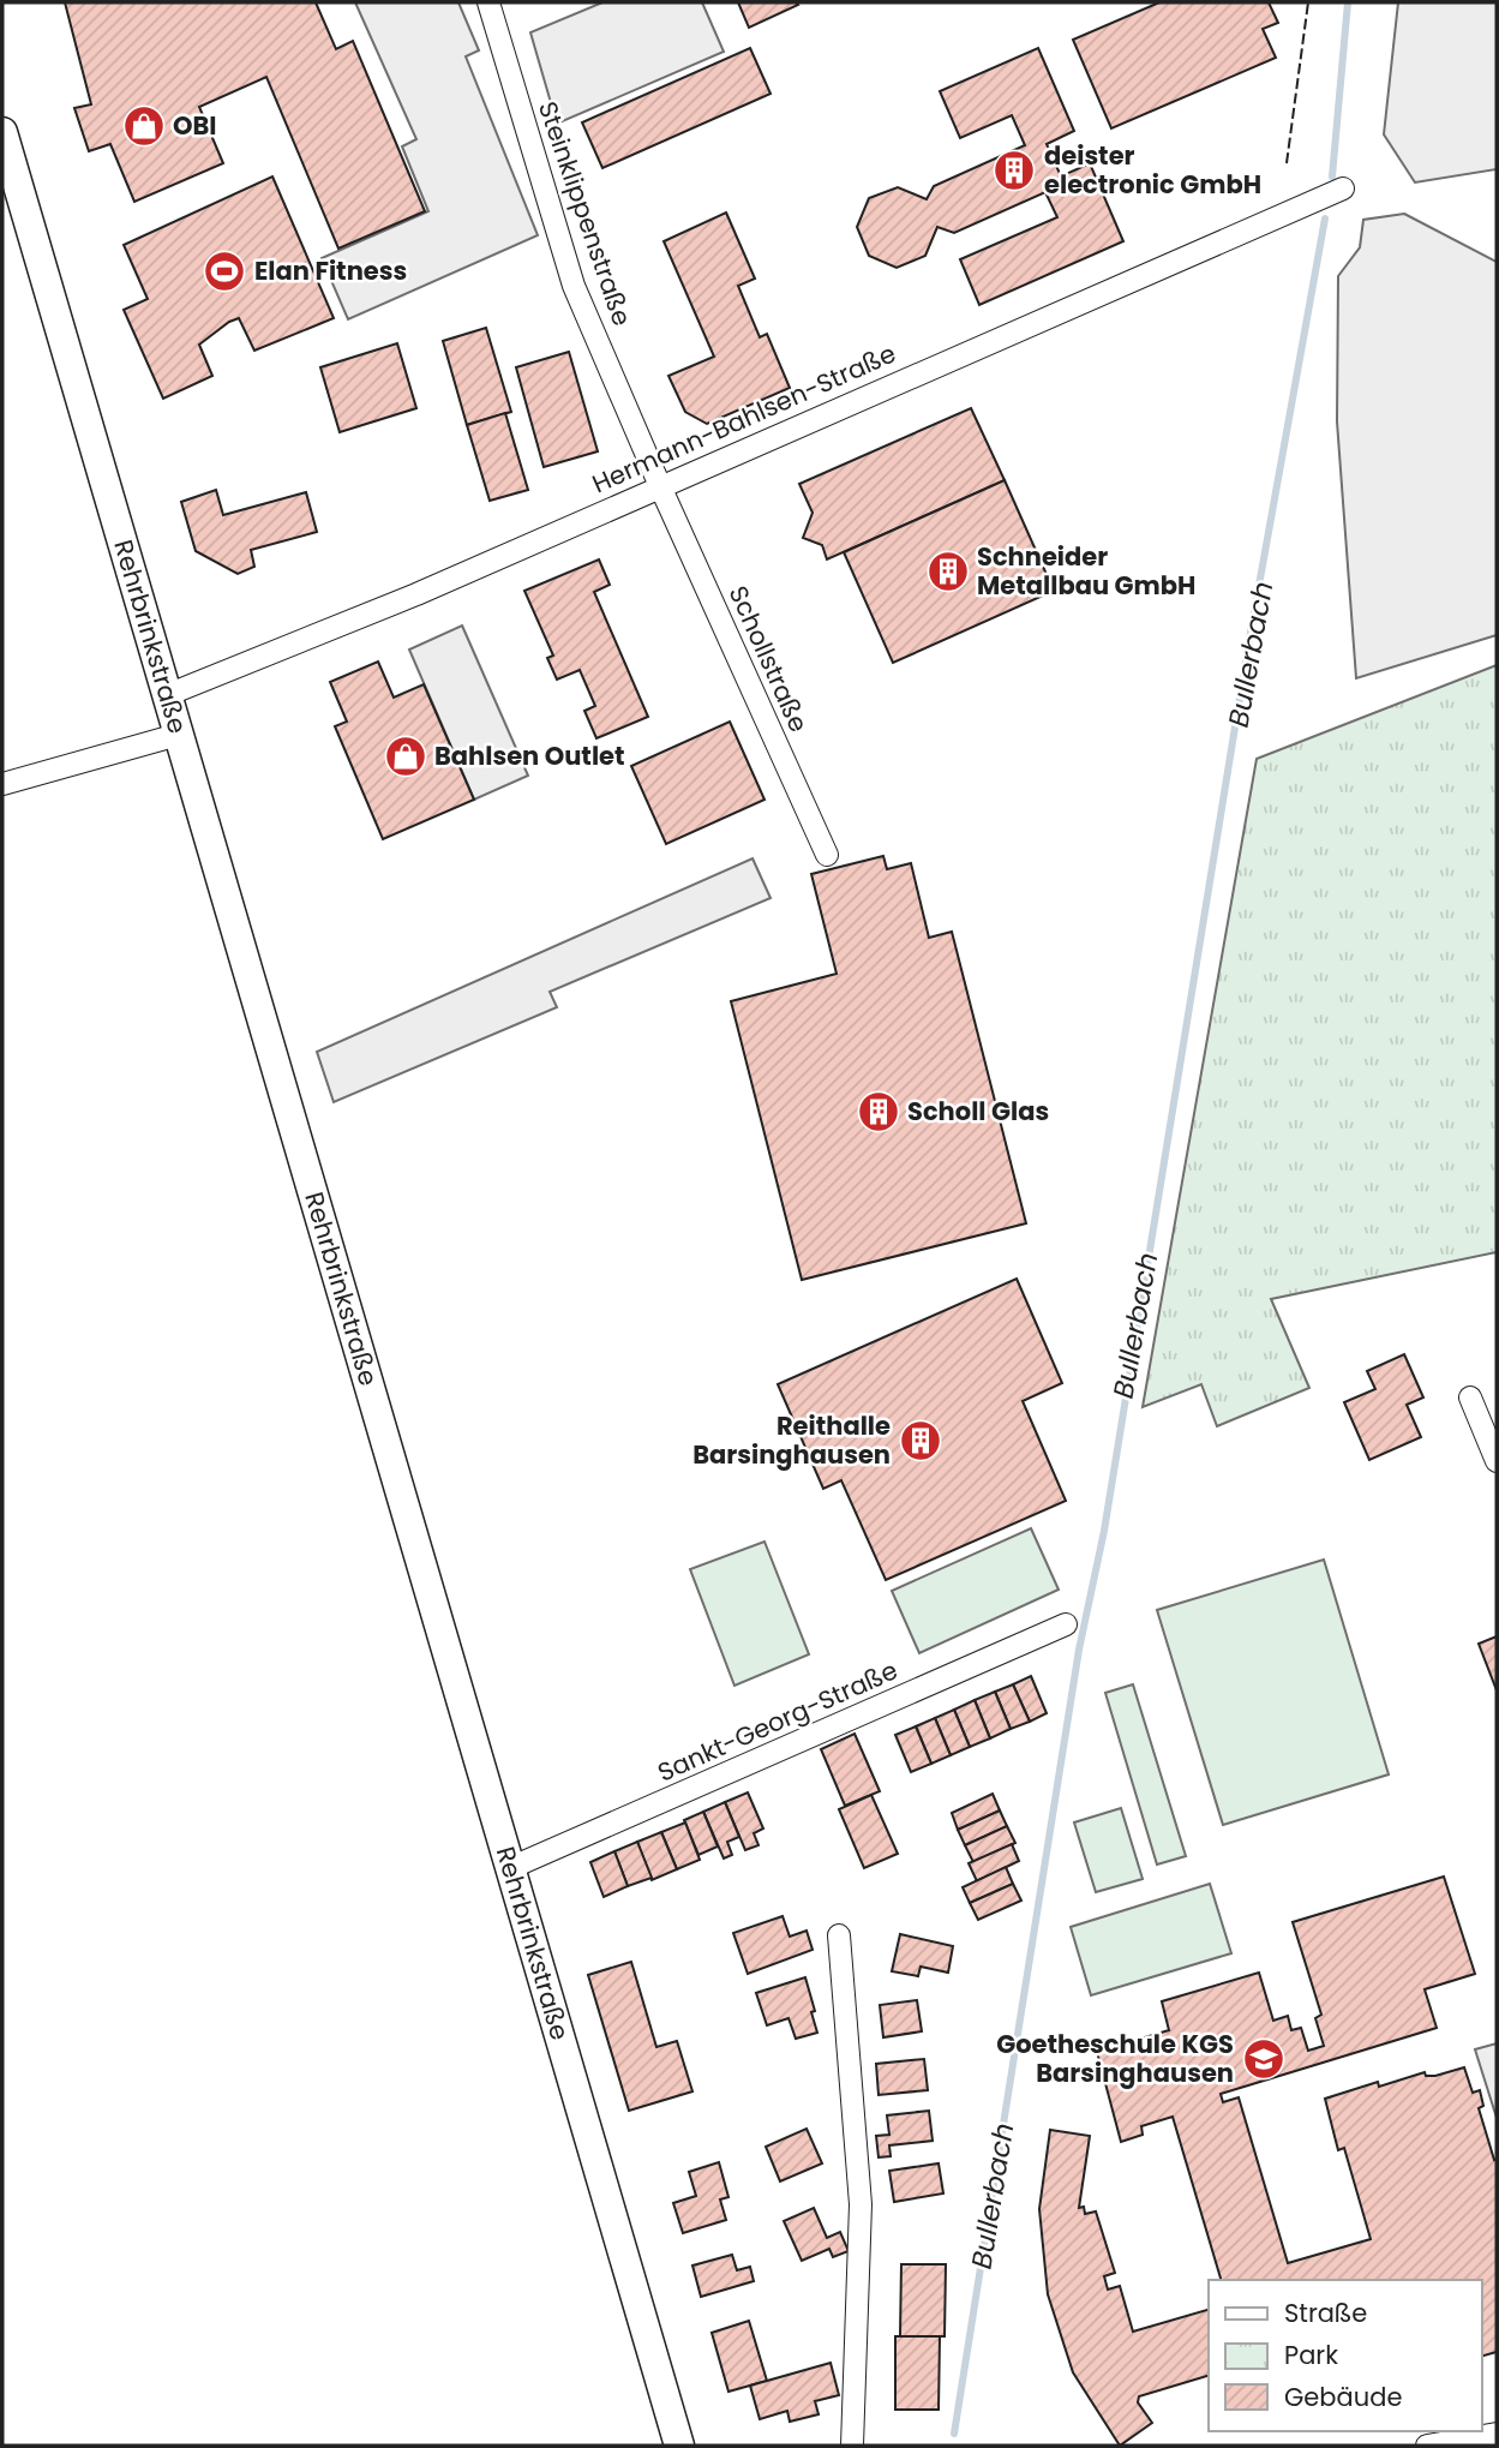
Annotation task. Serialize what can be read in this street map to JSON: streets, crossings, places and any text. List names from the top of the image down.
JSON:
{
  "streets": {
    "main road": ["Rehrbrinkstraße"],
    "street": [
      "Steinklippenstraße",
      "Hermann-Bahlsen-Straße",
      "Schollstraße",
      "Sankt-Georg-Straße"
    ]
  },
  "crossings": [
    ["Steinklippenstraße", "Hermann-Bahlsen-Straße"],
    ["Steinklippenstraße", "Schollstraße"],
    ["Hermann-Bahlsen-Straße", "Rehrbrinkstraße"],
    ["Hermann-Bahlsen-Straße", "Schollstraße"],
    ["Rehrbrinkstraße", "Sankt-Georg-Straße"]
  ],
  "water": ["Bullerbach"],
  "places": {
    "shop": ["OBI", "Bahlsen Outlet"],
    "building": [
      "deister electronic GmbH",
      "Schneider Metallbau GmbH",
      "Scholl Glas",
      "Reithalle Barsinghausen"
    ],
    "sports": ["Elan Fitness"],
    "school or university": ["Goetheschule KGS Barsinghausen"]
  },
  "legend": ["Straße", "Park", "Gebäude"]
}
